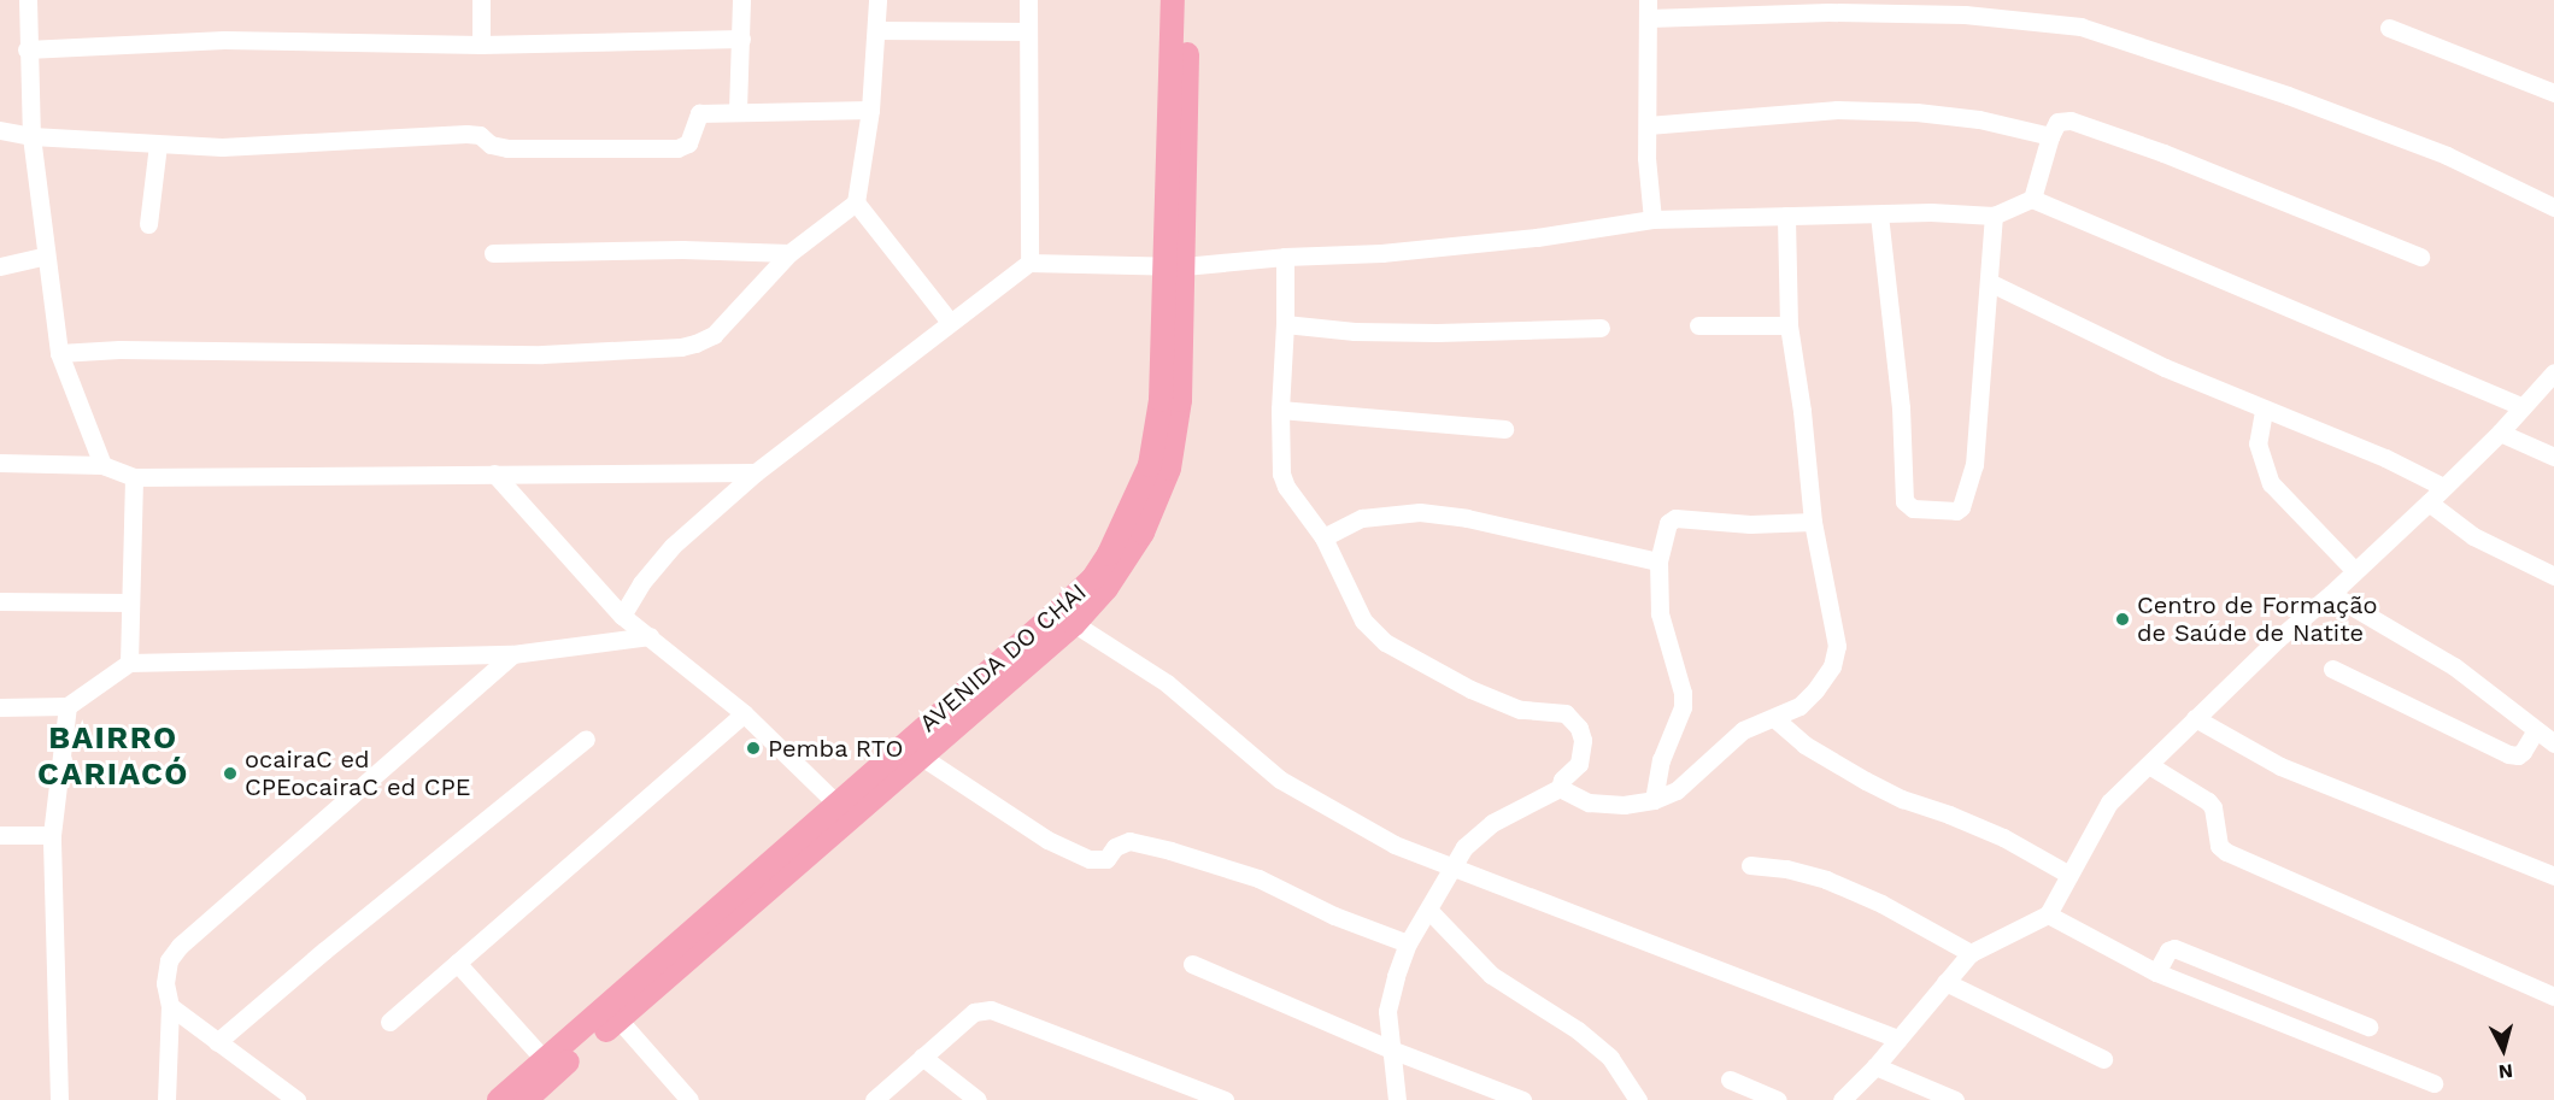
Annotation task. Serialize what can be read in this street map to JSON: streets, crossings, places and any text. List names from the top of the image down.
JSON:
{
  "streets": {
    "main road": ["AVENIDA DO CHAI"]
  },
  "districts": ["BAIRRO CARIACÓ"],
  "places": ["Centro de Formação de Saúde de Natite", "Pemba RTO", "ocairaC ed CPEocairaC ed CPE"],
  "north": "bottom"
}
